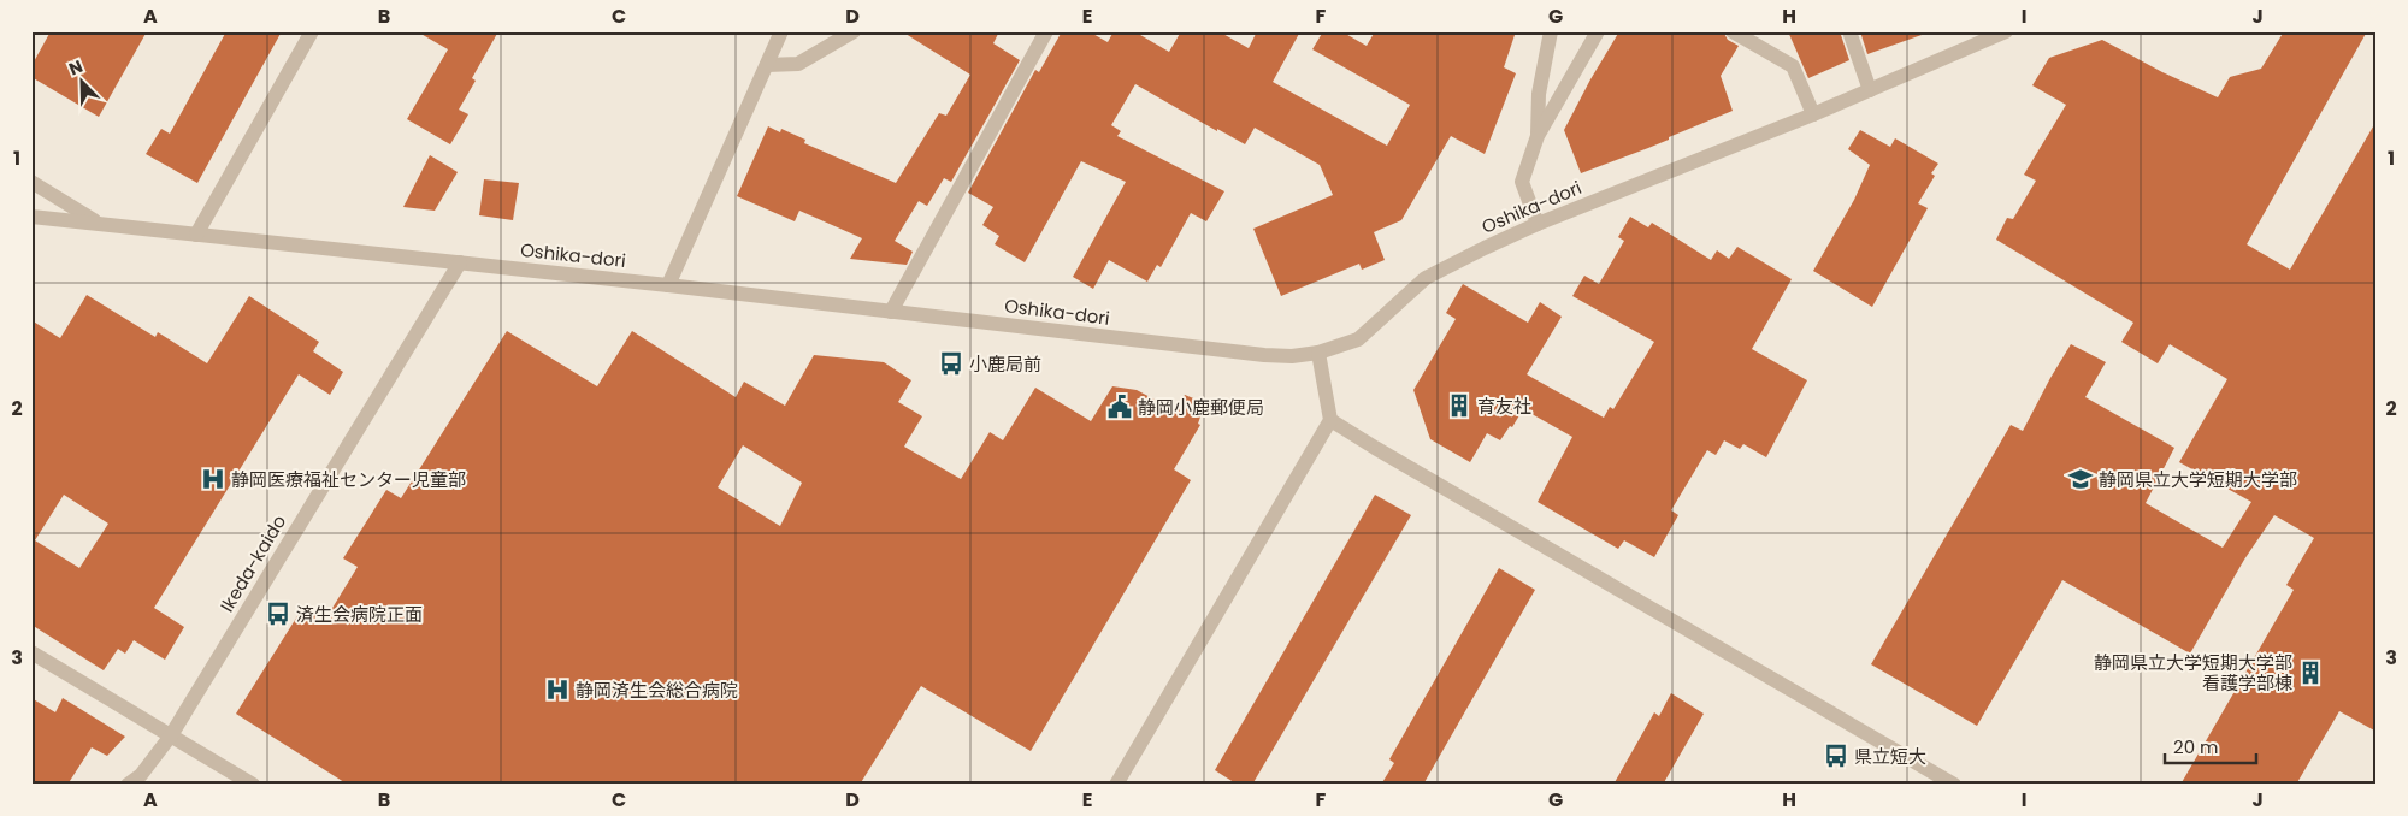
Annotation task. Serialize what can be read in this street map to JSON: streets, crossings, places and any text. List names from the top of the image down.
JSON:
{
  "streets": {
    "street": ["Oshika-dori", "Ikeda-kaido"]
  },
  "crossings": [
    ["Oshika-dori", "Ikeda-kaido"]
  ],
  "places": {
    "bus stop": ["小鹿局前", "済生会病院正面", "県立短大"],
    "building": ["育友社", "静岡県立大学短期大学部 看護学部棟"],
    "public building": ["静岡小鹿郵便局"],
    "hospital": ["静岡医療福祉センター児童部", "静岡済生会総合病院"],
    "school or university": ["静岡県立大学短期大学部"]
  },
  "scale_bar": "20 m",
  "north": "top left",
  "grid": {
    "columns": [
      "A",
      "B",
      "C",
      "D",
      "E",
      "F",
      "G",
      "H",
      "I",
      "J"
    ],
    "rows": ["1", "2", "3"]
  }
}
